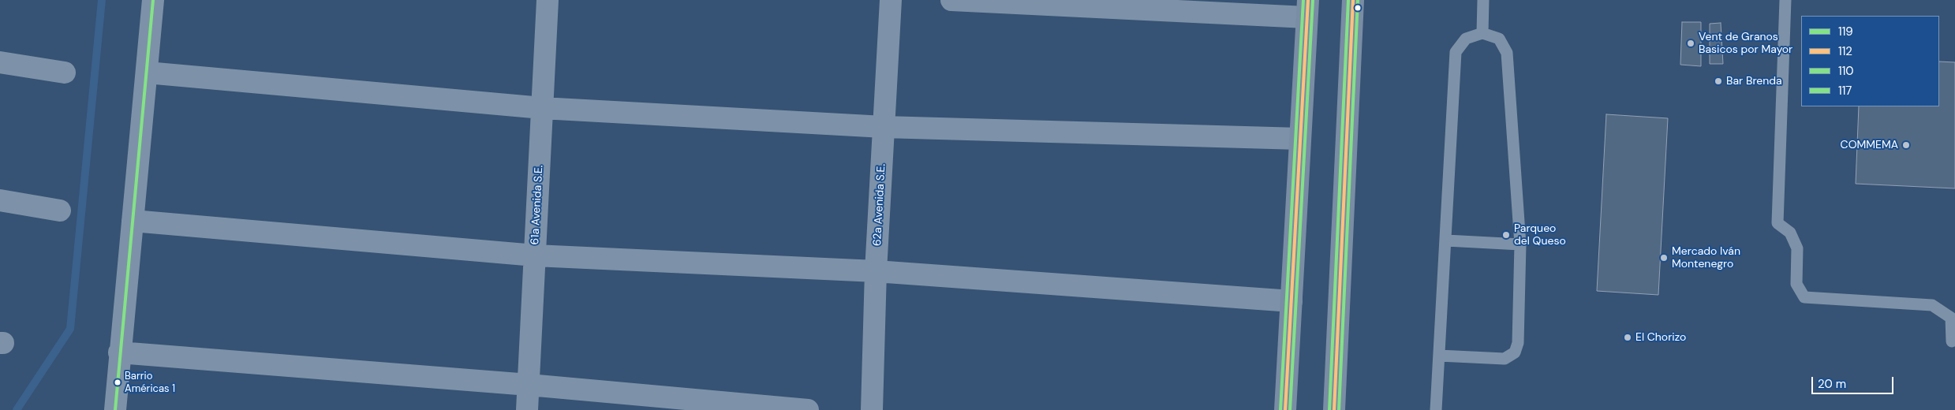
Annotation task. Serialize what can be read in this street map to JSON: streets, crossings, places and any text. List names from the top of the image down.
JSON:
{
  "streets": {
    "street": ["61a Avenida S.E.", "62a Avenida S.E."]
  },
  "places": [
    "Vent de Granos Basicos por Mayor",
    "Bar Brenda",
    "COMMEMA",
    "Parqueo del Queso",
    "Mercado Iván Montenegro",
    "El Chorizo",
    "Barrio Américas 1"
  ],
  "lines": [
    "transit line 119",
    "transit line 112",
    "transit line 110",
    "transit line 117"
  ],
  "legend": [
    "119",
    "112",
    "110",
    "117"
  ],
  "scale_bar": "20 m"
}
